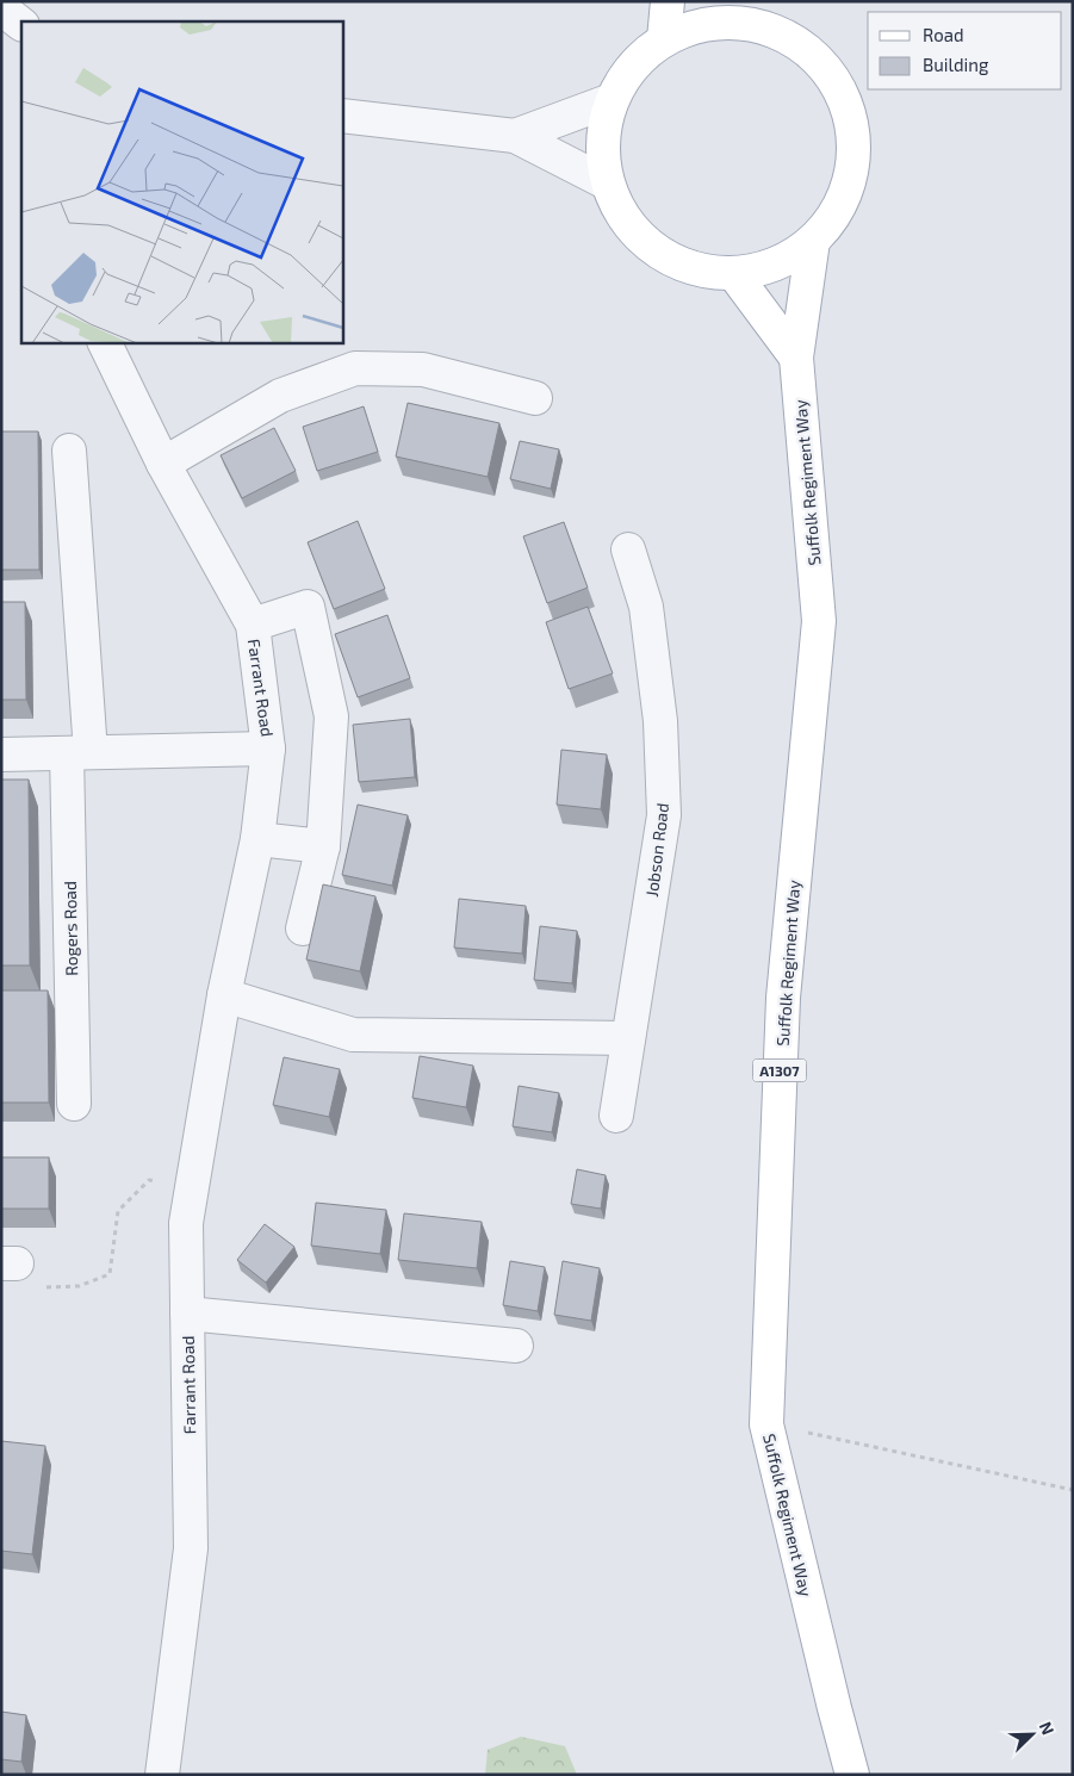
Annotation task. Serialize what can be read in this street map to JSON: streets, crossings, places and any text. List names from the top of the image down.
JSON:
{
  "streets": {
    "main road": ["Suffolk Regiment Way", "A1307"],
    "street": ["Farrant Road", "Jobson Road", "Rogers Road"]
  },
  "legend": ["Road", "Building"],
  "north": "top right"
}
